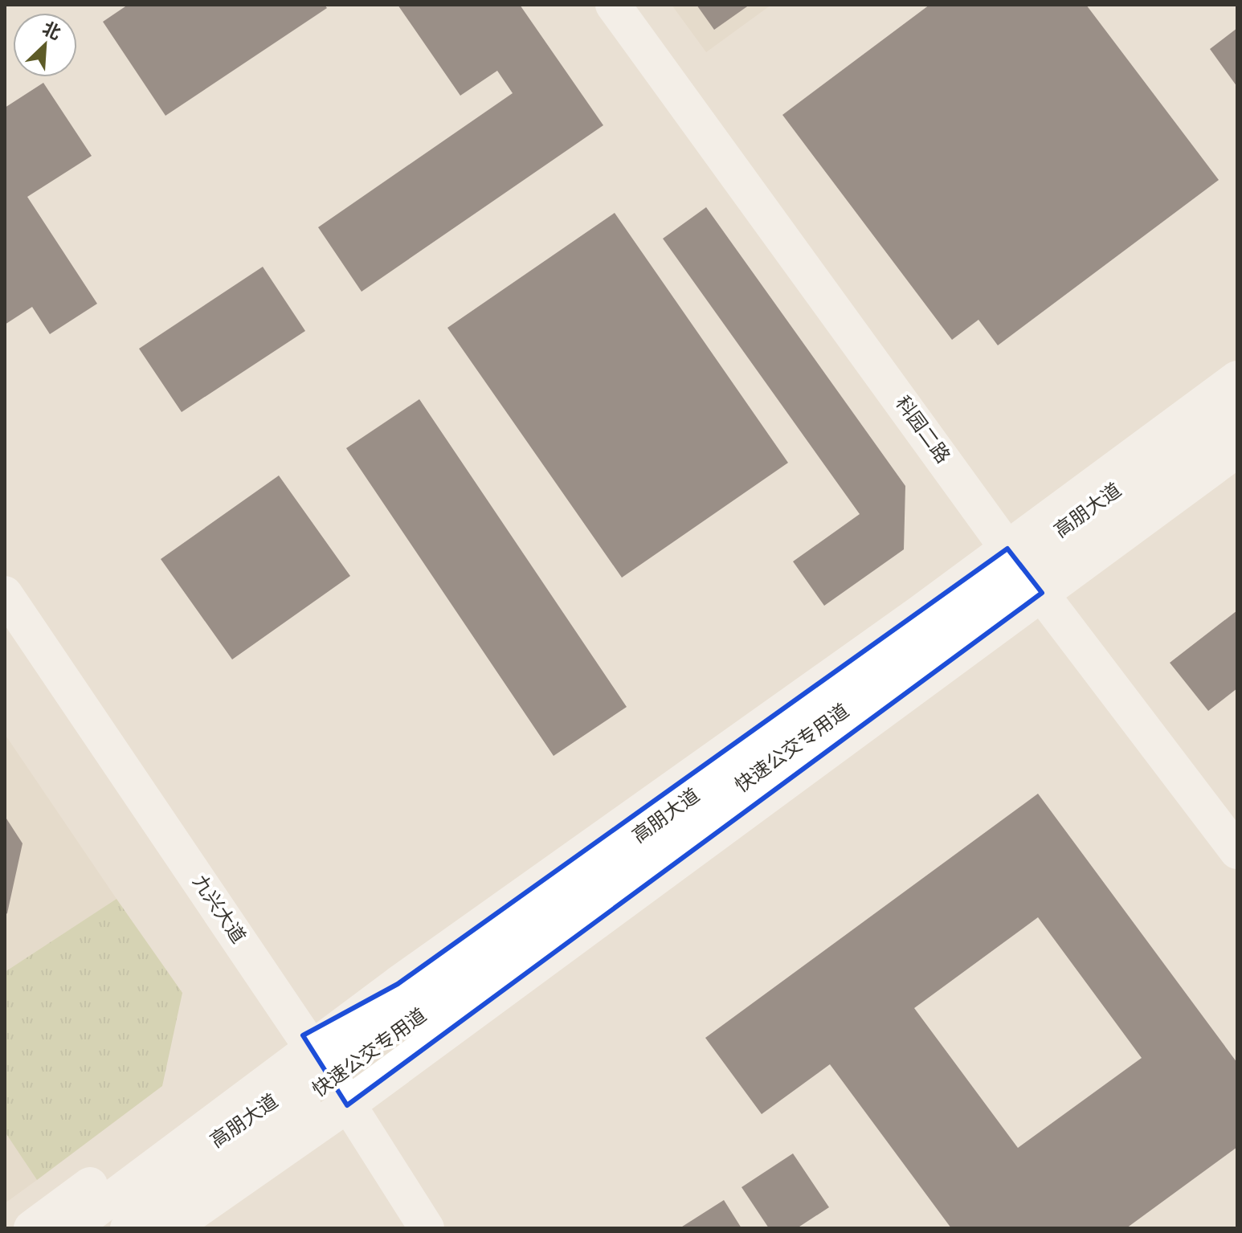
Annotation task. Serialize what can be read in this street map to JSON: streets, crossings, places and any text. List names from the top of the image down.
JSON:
{
  "streets": {
    "main road": [
      "科园二路",
      "高朋大道",
      "快速公交专用道",
      "九兴大道"
    ]
  },
  "crossings": [
    ["科园二路", "高朋大道"],
    ["高朋大道", "九兴大道"]
  ],
  "north": "top right"
}
